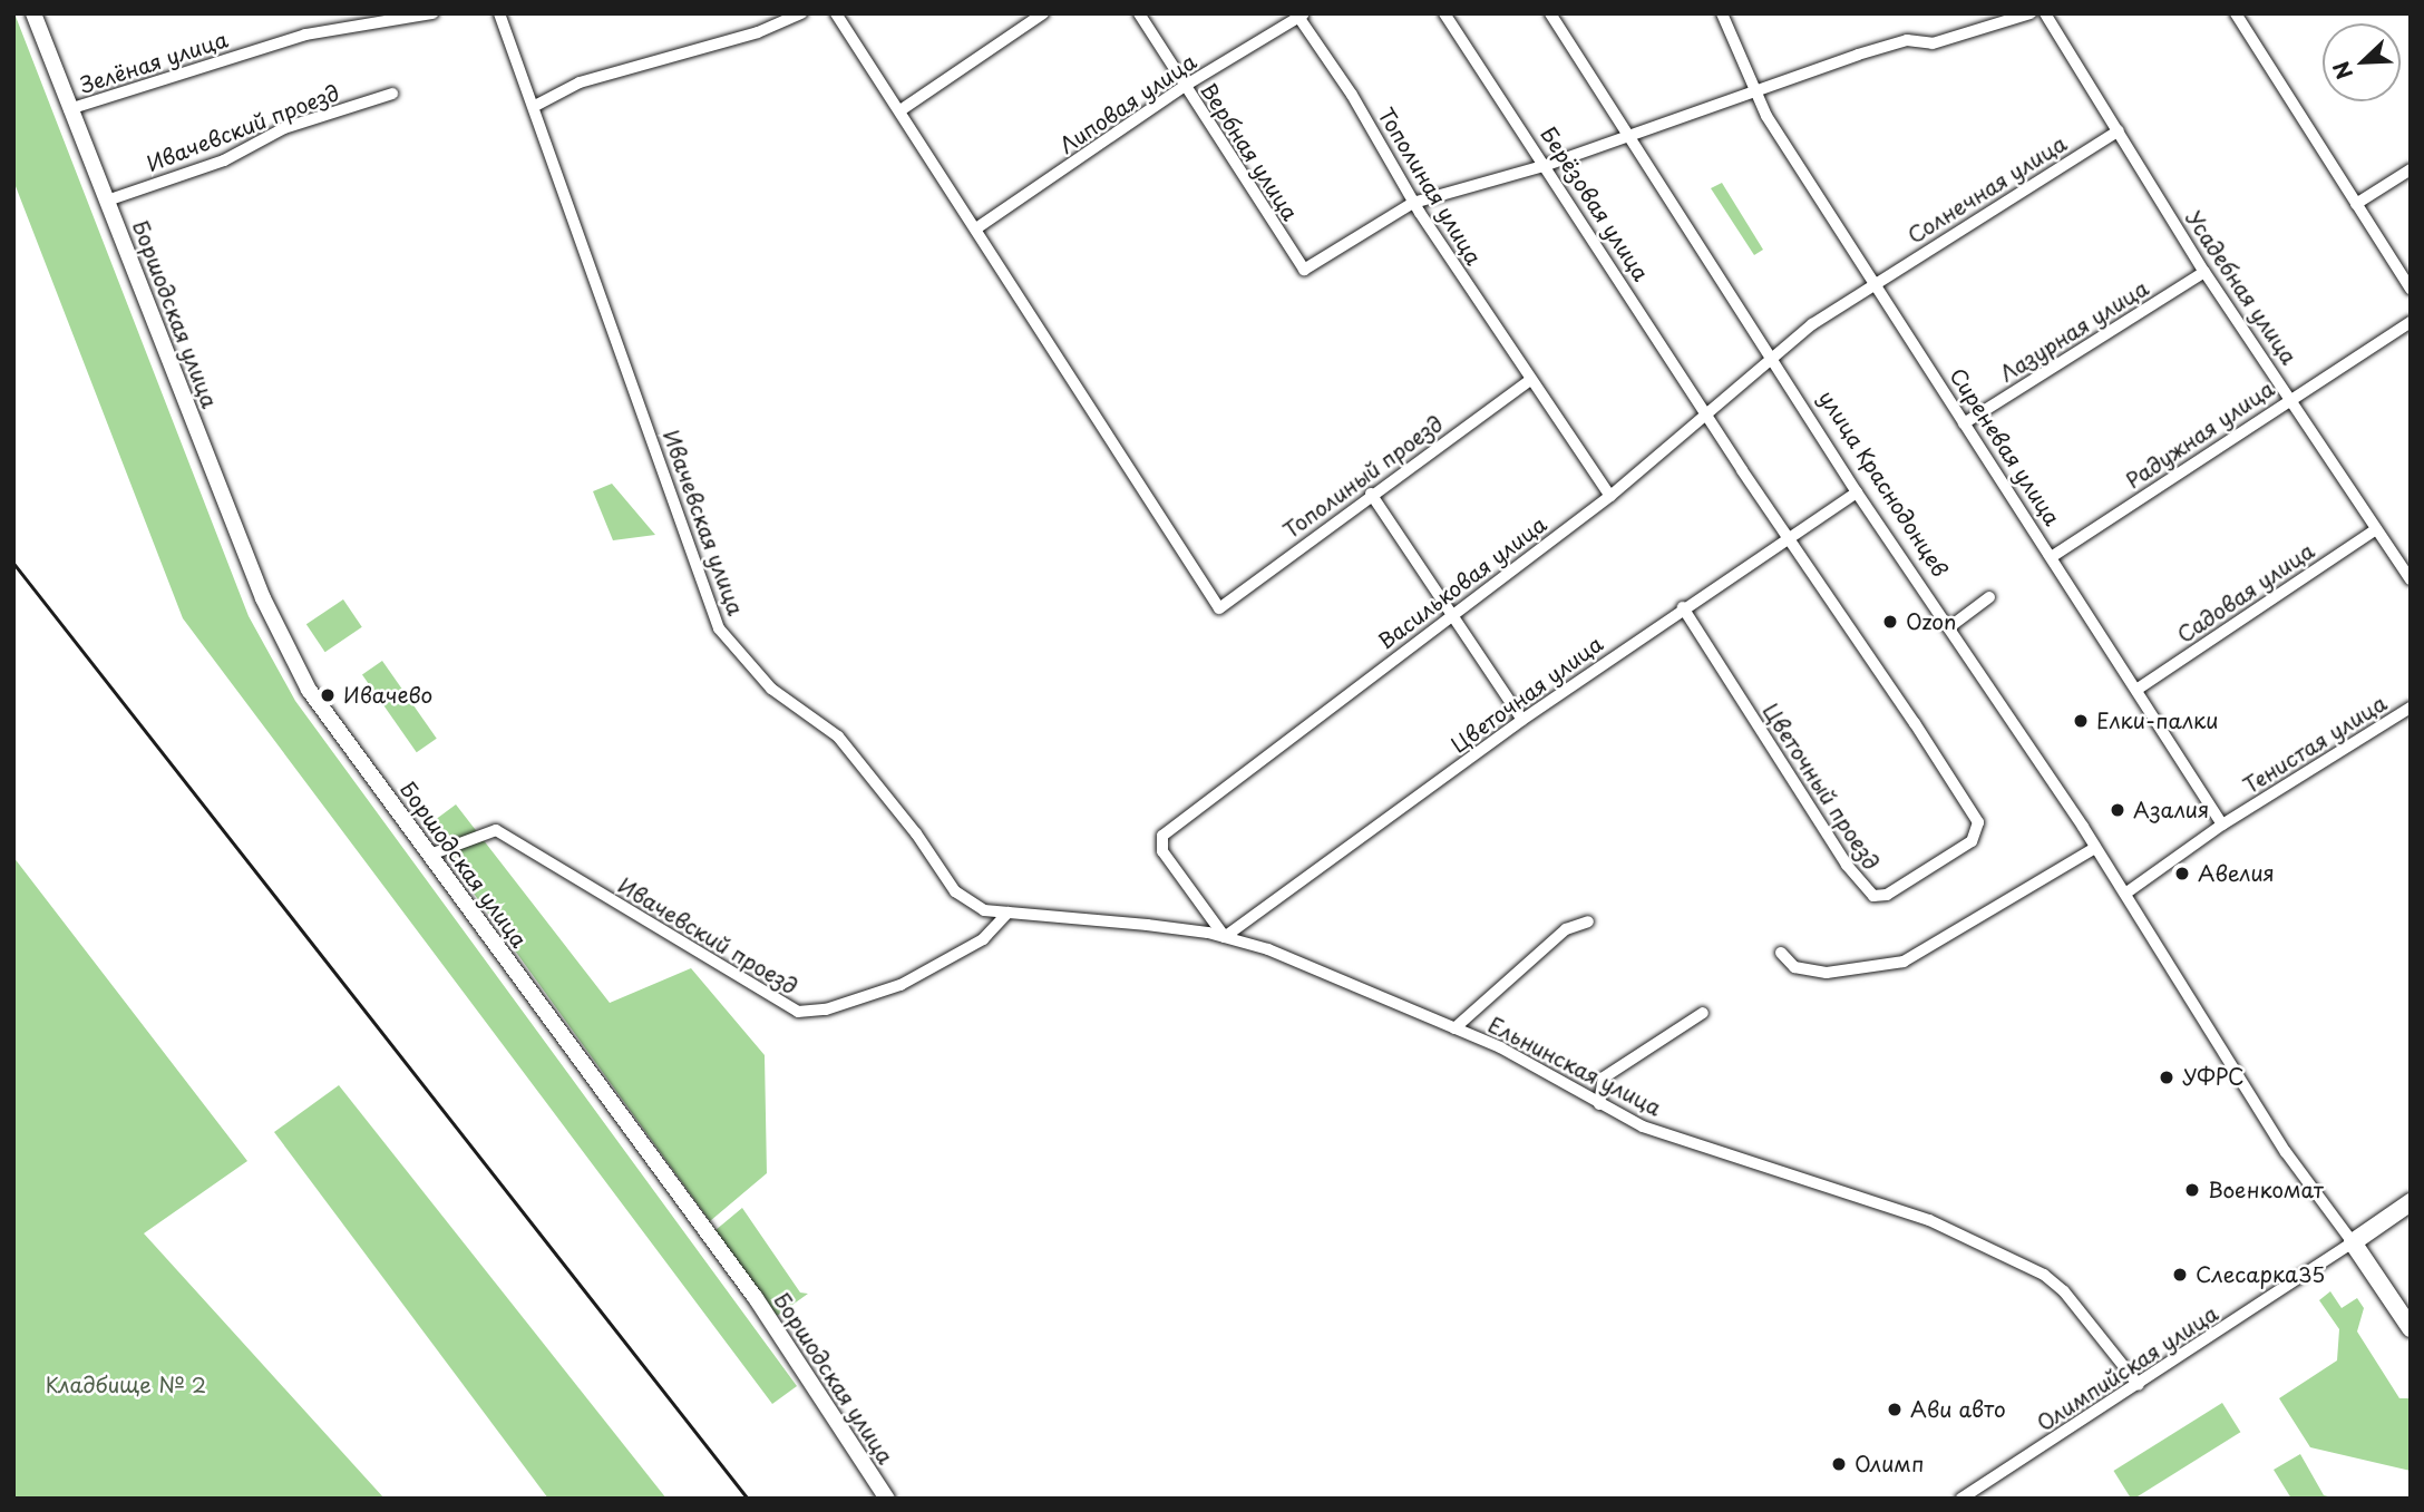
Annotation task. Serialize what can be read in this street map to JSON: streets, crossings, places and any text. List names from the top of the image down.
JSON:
{
  "streets": {
    "main road": ["улица Краснодонцев"],
    "street": [
      "Зелёная улица",
      "Липовая улица",
      "Ивачевский проезд",
      "Вербная улица",
      "Тополиная улица",
      "Солнечная улица",
      "Берёзовая улица",
      "Усадебная улица",
      "Боршодская улица",
      "Лазурная улица",
      "Радужная улица",
      "Сиреневая улица",
      "Тополиный проезд",
      "Ивачевская улица",
      "Васильковая улица",
      "Садовая улица",
      "Цветочная улица",
      "Тенистая улица",
      "Цветочный проезд",
      "Ельнинская улица",
      "Олимпийская улица"
    ]
  },
  "crossings": [
    ["Зелёная улица", "Боршодская улица"],
    ["Липовая улица", "Вербная улица"],
    ["Липовая улица", "Тополиная улица"],
    ["Липовая улица", "Тополиный проезд"],
    ["Ивачевский проезд", "Боршодская улица"],
    ["Ивачевский проезд", "Ельнинская улица"],
    ["Вербная улица", "Тополиная улица"],
    ["Тополиная улица", "Тополиный проезд"],
    ["Тополиная улица", "Васильковая улица"],
    ["Солнечная улица", "Усадебная улица"],
    ["Солнечная улица", "Сиреневая улица"],
    ["Солнечная улица", "Васильковая улица"],
    ["Берёзовая улица", "Васильковая улица"],
    ["Берёзовая улица", "Цветочный проезд"],
    ["Усадебная улица", "Лазурная улица"],
    ["Усадебная улица", "Радужная улица"],
    ["Усадебная улица", "Садовая улица"],
    ["Лазурная улица", "Сиреневая улица"],
    ["Радужная улица", "Сиреневая улица"],
    ["Сиреневая улица", "Васильковая улица"],
    ["Сиреневая улица", "Садовая улица"],
    ["Сиреневая улица", "Тенистая улица"],
    ["улица Краснодонцев", "Васильковая улица"],
    ["улица Краснодонцев", "Цветочная улица"],
    ["улица Краснодонцев", "Тенистая улица"],
    ["улица Краснодонцев", "Олимпийская улица"],
    ["Ивачевская улица", "Ельнинская улица"],
    ["Васильковая улица", "Цветочная улица"],
    ["Васильковая улица", "Цветочный проезд"],
    ["Васильковая улица", "Ельнинская улица"],
    ["Цветочная улица", "Цветочный проезд"],
    ["Цветочная улица", "Ельнинская улица"],
    ["Ельнинская улица", "Олимпийская улица"]
  ],
  "parks": ["Кладбище № 2"],
  "places": [
    "Ozon",
    "Ивачево",
    "Елки-палки",
    "Азалия",
    "Авелия",
    "УФРС",
    "Военкомат",
    "Слесарка35",
    "Ави авто",
    "Олимп"
  ],
  "north": "bottom left"
}
